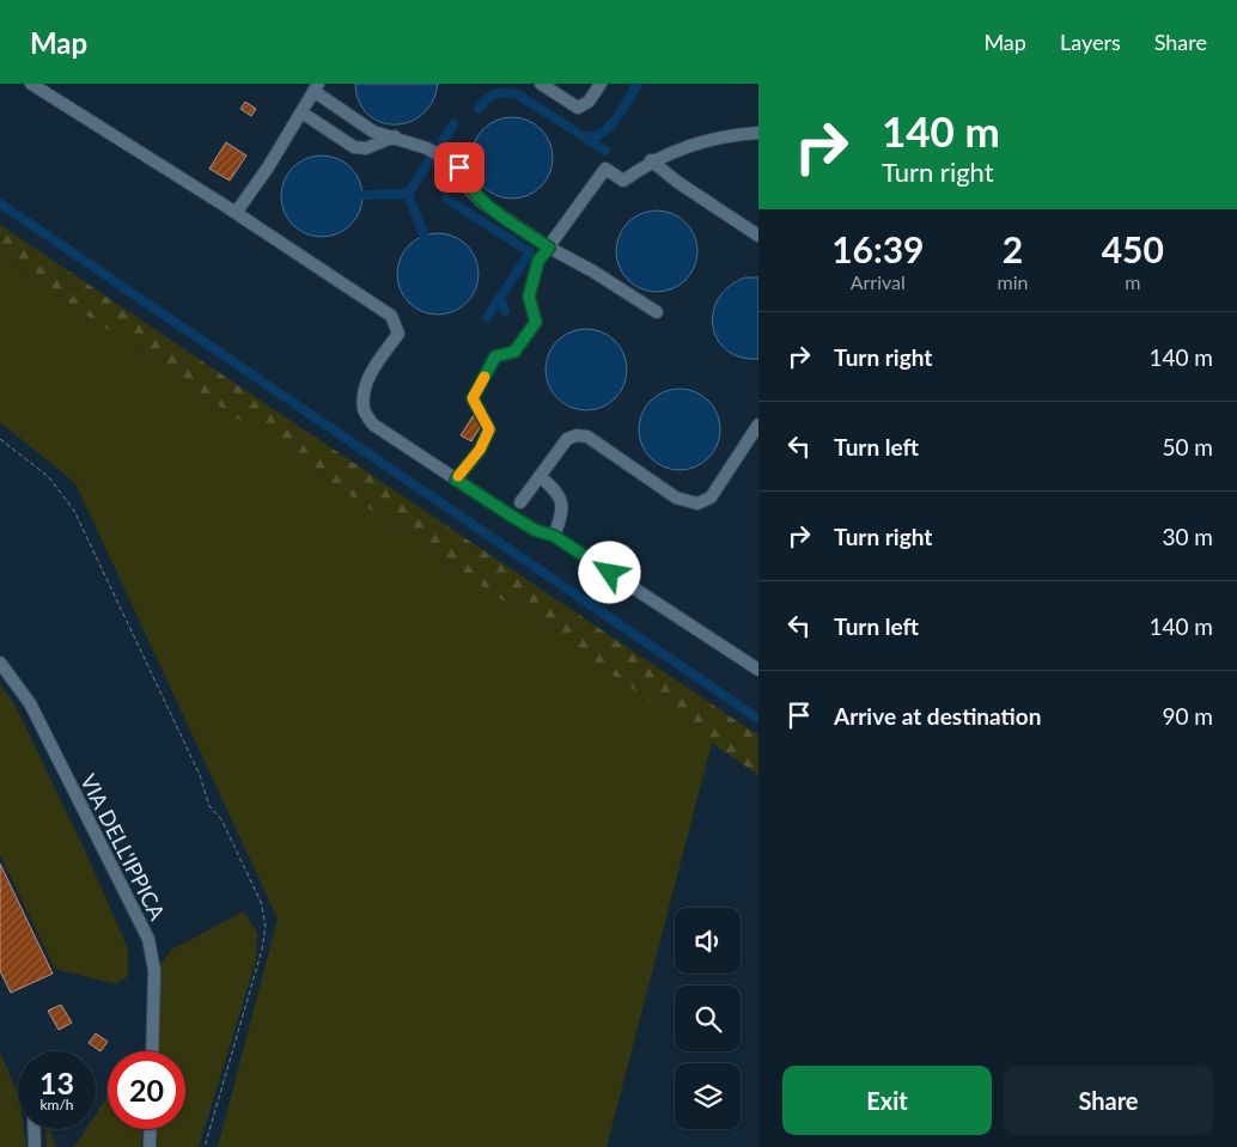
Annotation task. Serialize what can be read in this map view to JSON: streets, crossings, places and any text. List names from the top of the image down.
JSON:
{
  "streets": {
    "street": ["VIA DELL'IPPICA"]
  },
  "page": {
    "header": "Map",
    "nav": ["Map", "Layers", "Share"],
    "turn": ["140 m", "Turn right"],
    "eta": [
      "16:39",
      "Arrival",
      "2",
      "min",
      "450",
      "m"
    ],
    "list": [
      {
        "name": "Turn right",
        "value": "140 m"
      },
      {
        "name": "Turn left",
        "value": "50 m"
      },
      {
        "name": "Turn right",
        "value": "30 m"
      },
      {
        "name": "Turn left",
        "value": "140 m"
      },
      {
        "name": "Arrive at destination",
        "value": "90 m"
      }
    ],
    "speed": "13 km/h",
    "limit": "20",
    "buttons": ["Exit", "Share"]
  }
}
